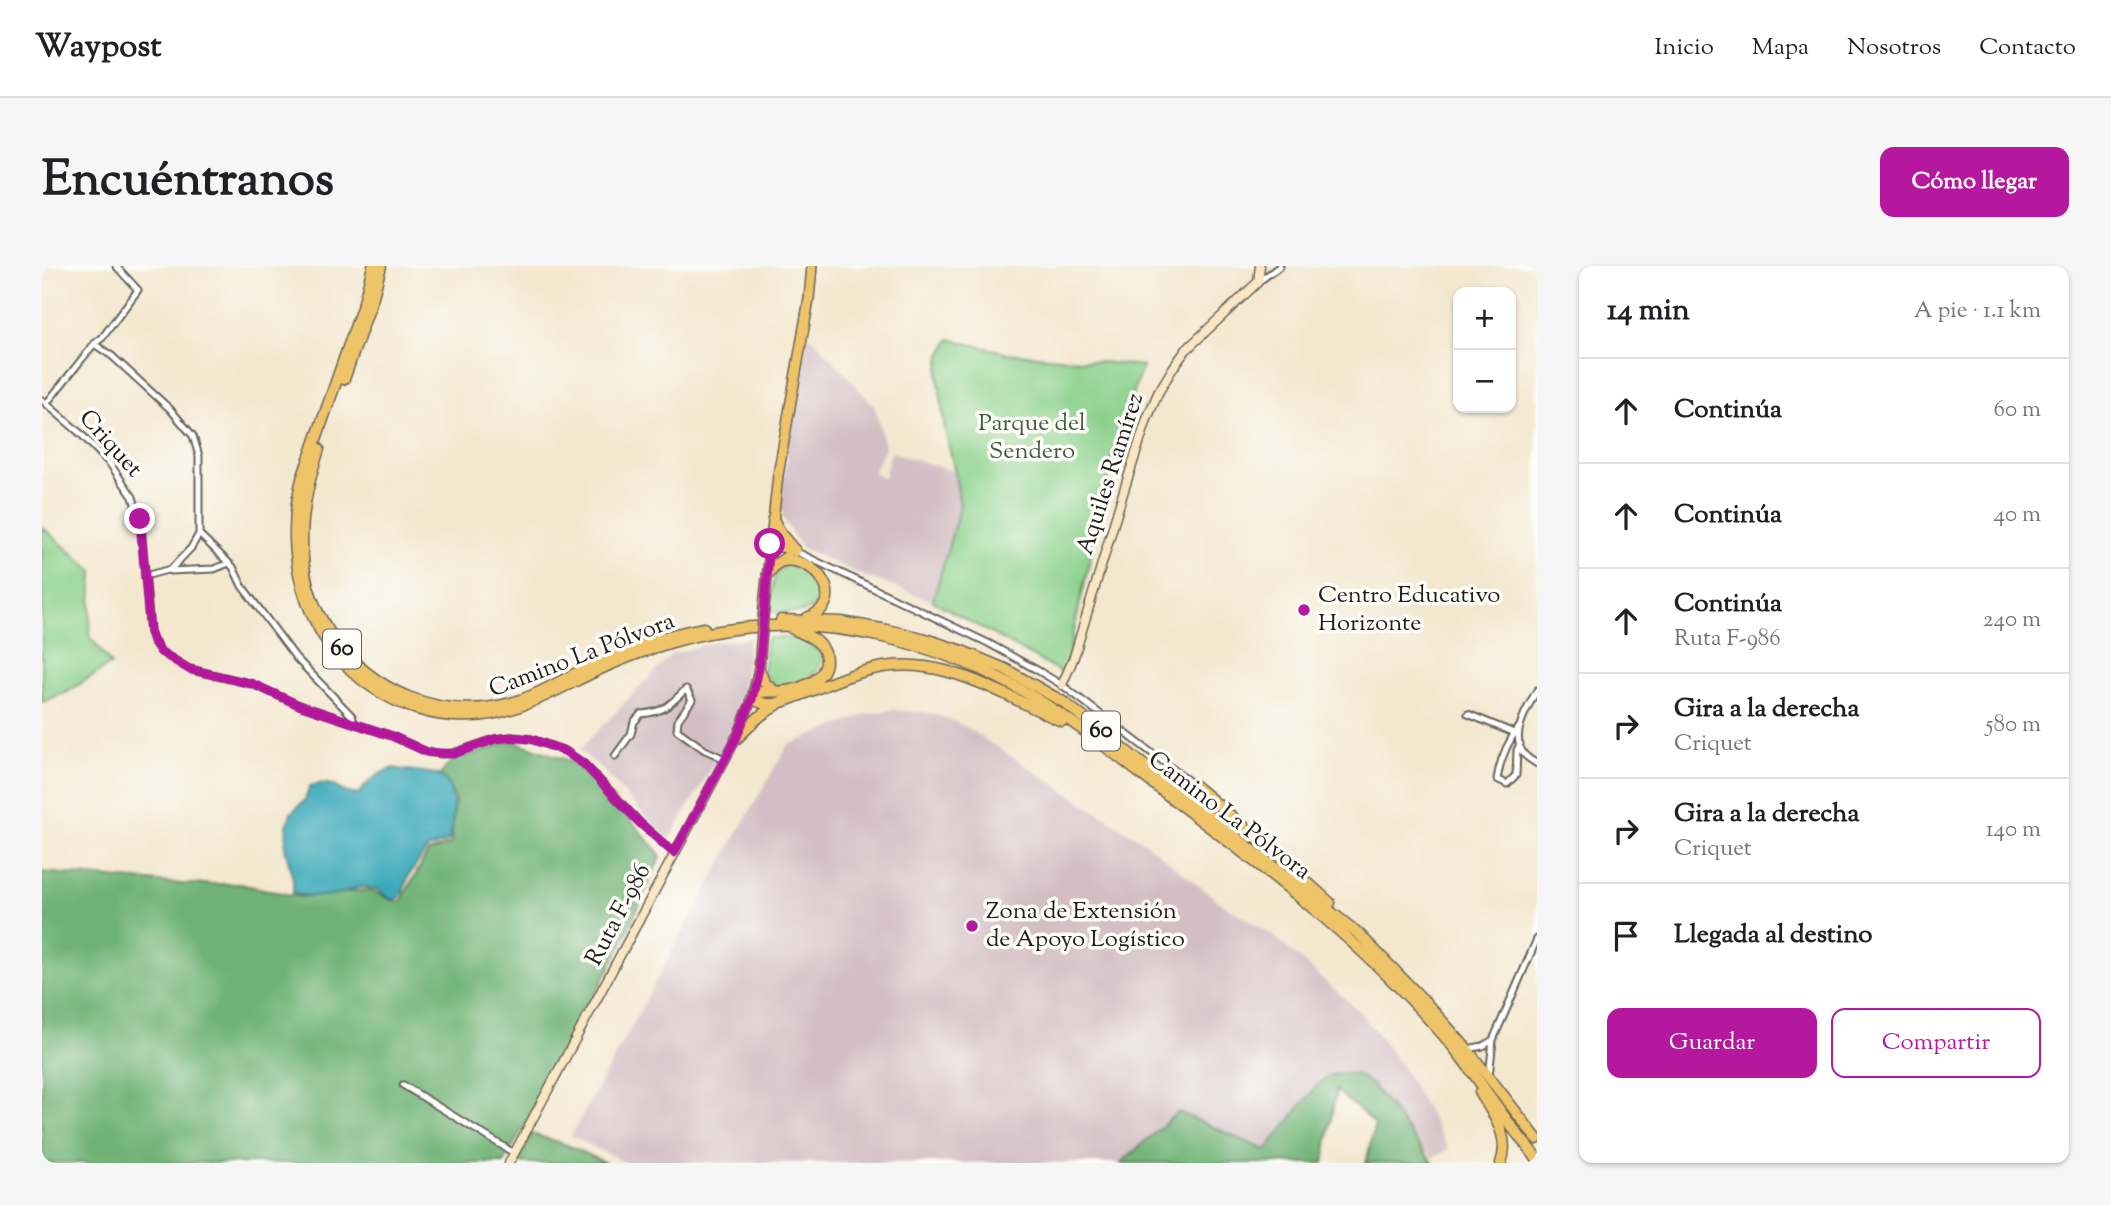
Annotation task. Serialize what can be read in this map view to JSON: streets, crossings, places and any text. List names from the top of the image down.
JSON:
{
  "streets": {
    "highway": ["60", "Camino La Pólvora"],
    "main road": ["Aquiles Ramírez", "Ruta F-986"],
    "street": ["Criquet"]
  },
  "crossings": [
    ["Criquet", "Ruta F-986"]
  ],
  "parks": ["Parque del Sendero"],
  "places": ["Centro Educativo Horizonte", "Zona de Extensión de Apoyo Logístico"],
  "page": {
    "header": "Waypost",
    "nav": [
      "Inicio",
      "Mapa",
      "Nosotros",
      "Contacto"
    ],
    "title": "Encuéntranos",
    "buttons": [
      "Cómo llegar",
      ["Guardar", "Compartir"]
    ],
    "heading": ["14 min", "A pie · 1.1 km"],
    "map_buttons": ["+", "−"],
    "list": [
      ["Continúa", "60 m"],
      ["Continúa", "40 m"],
      ["Continúa", "Ruta F-986", "240 m"],
      ["Gira a la derecha", "Criquet", "580 m"],
      ["Gira a la derecha", "Criquet", "140 m"],
      "Llegada al destino"
    ]
  }
}
